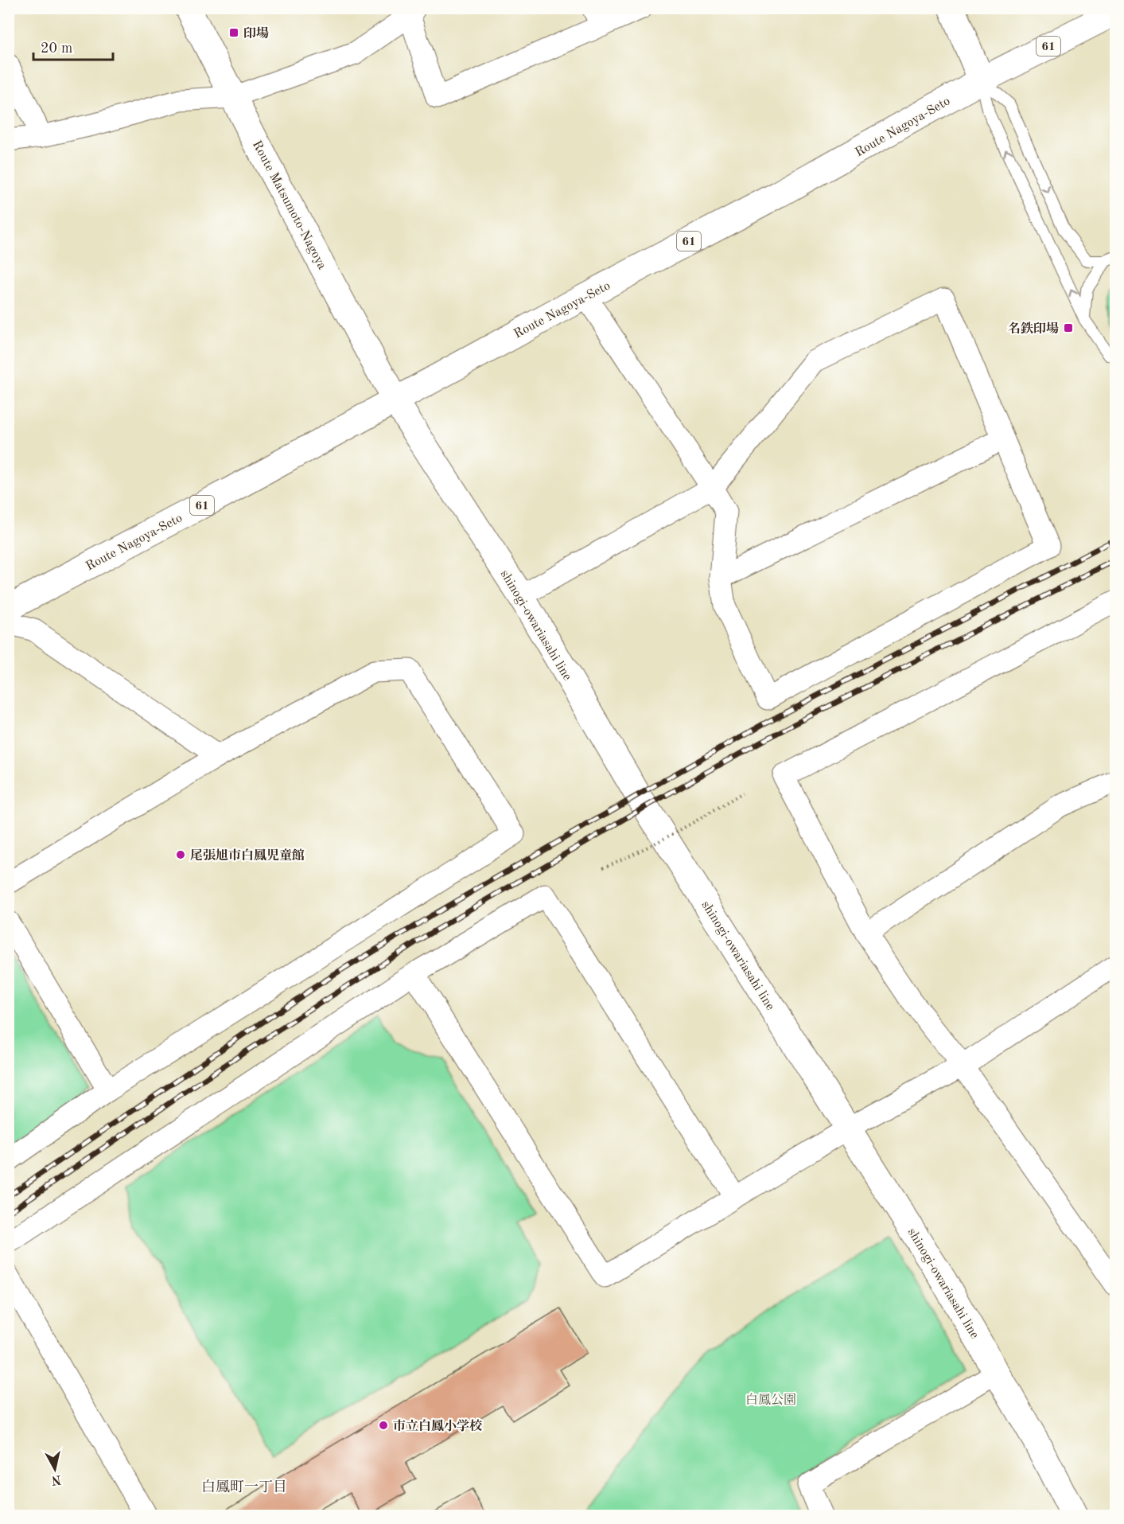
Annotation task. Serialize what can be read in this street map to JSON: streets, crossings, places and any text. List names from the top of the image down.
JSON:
{
  "streets": {
    "main road": [
      "61",
      "Route Nagoya-Seto",
      "Route Matsumoto-Nagoya",
      "shinogi-owariasahi line"
    ]
  },
  "crossings": [
    ["Route Nagoya-Seto", "Route Matsumoto-Nagoya"],
    ["Route Nagoya-Seto", "shinogi-owariasahi line"],
    ["Route Matsumoto-Nagoya", "shinogi-owariasahi line"]
  ],
  "districts": ["白鳳町一丁目"],
  "parks": ["白鳳公園"],
  "places": {
    "transit": ["印場", "名鉄印場"],
    "other": ["尾張旭市白鳳児童館", "市立白鳳小学校"]
  },
  "scale_bar": "20 m",
  "north": "bottom"
}
